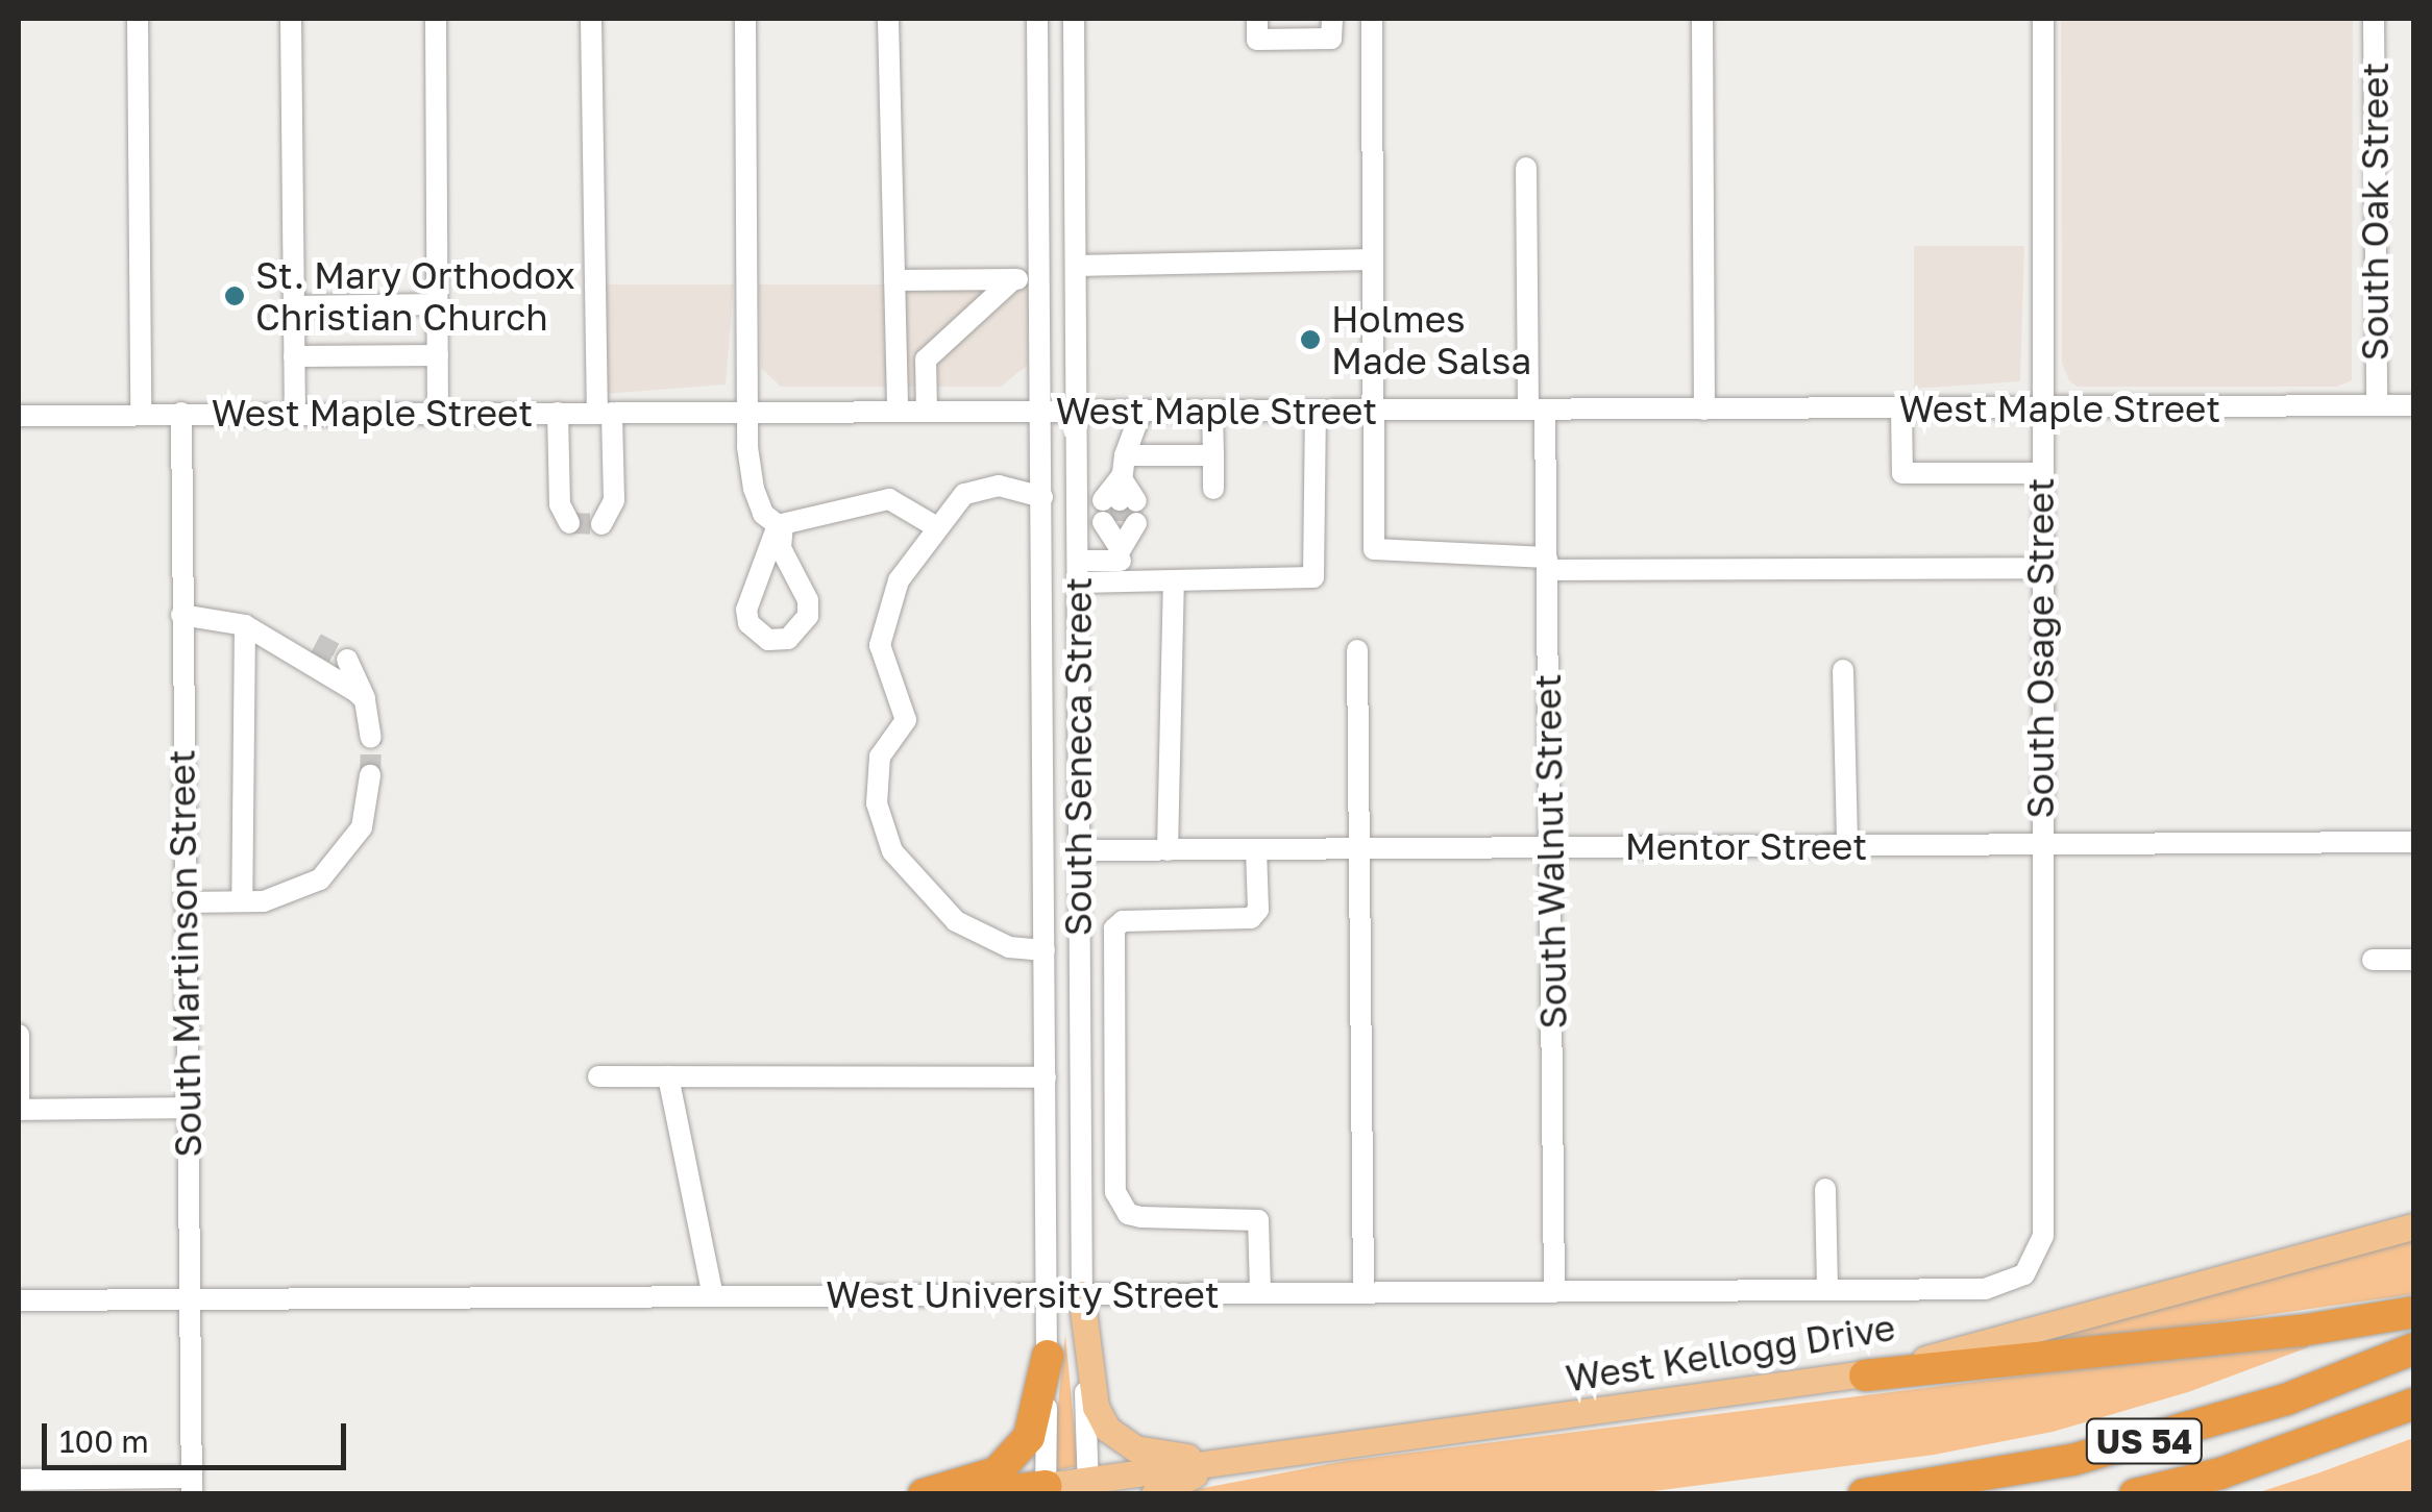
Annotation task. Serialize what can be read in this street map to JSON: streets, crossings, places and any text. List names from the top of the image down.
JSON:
{
  "streets": {
    "highway": ["US 54"],
    "main road": ["West Kellogg Drive"],
    "street": [
      "South Oak Street",
      "West Maple Street",
      "South Osage Street",
      "South Seneca Street",
      "Mentor Street",
      "South Walnut Street",
      "South Martinson Street",
      "West University Street"
    ]
  },
  "crossings": [
    ["South Oak Street", "West Maple Street"],
    ["West Maple Street", "South Osage Street"],
    ["West Maple Street", "South Seneca Street"],
    ["West Maple Street", "South Walnut Street"],
    ["West Maple Street", "South Martinson Street"],
    ["South Osage Street", "Mentor Street"],
    ["South Osage Street", "West University Street"],
    ["South Seneca Street", "Mentor Street"],
    ["South Seneca Street", "West University Street"],
    ["South Seneca Street", "West Kellogg Drive"],
    ["Mentor Street", "South Walnut Street"],
    ["South Walnut Street", "West University Street"],
    ["South Martinson Street", "West University Street"]
  ],
  "places": ["St. Mary Orthodox Christian Church", "Holmes Made Salsa"],
  "scale_bar": "100 m"
}
